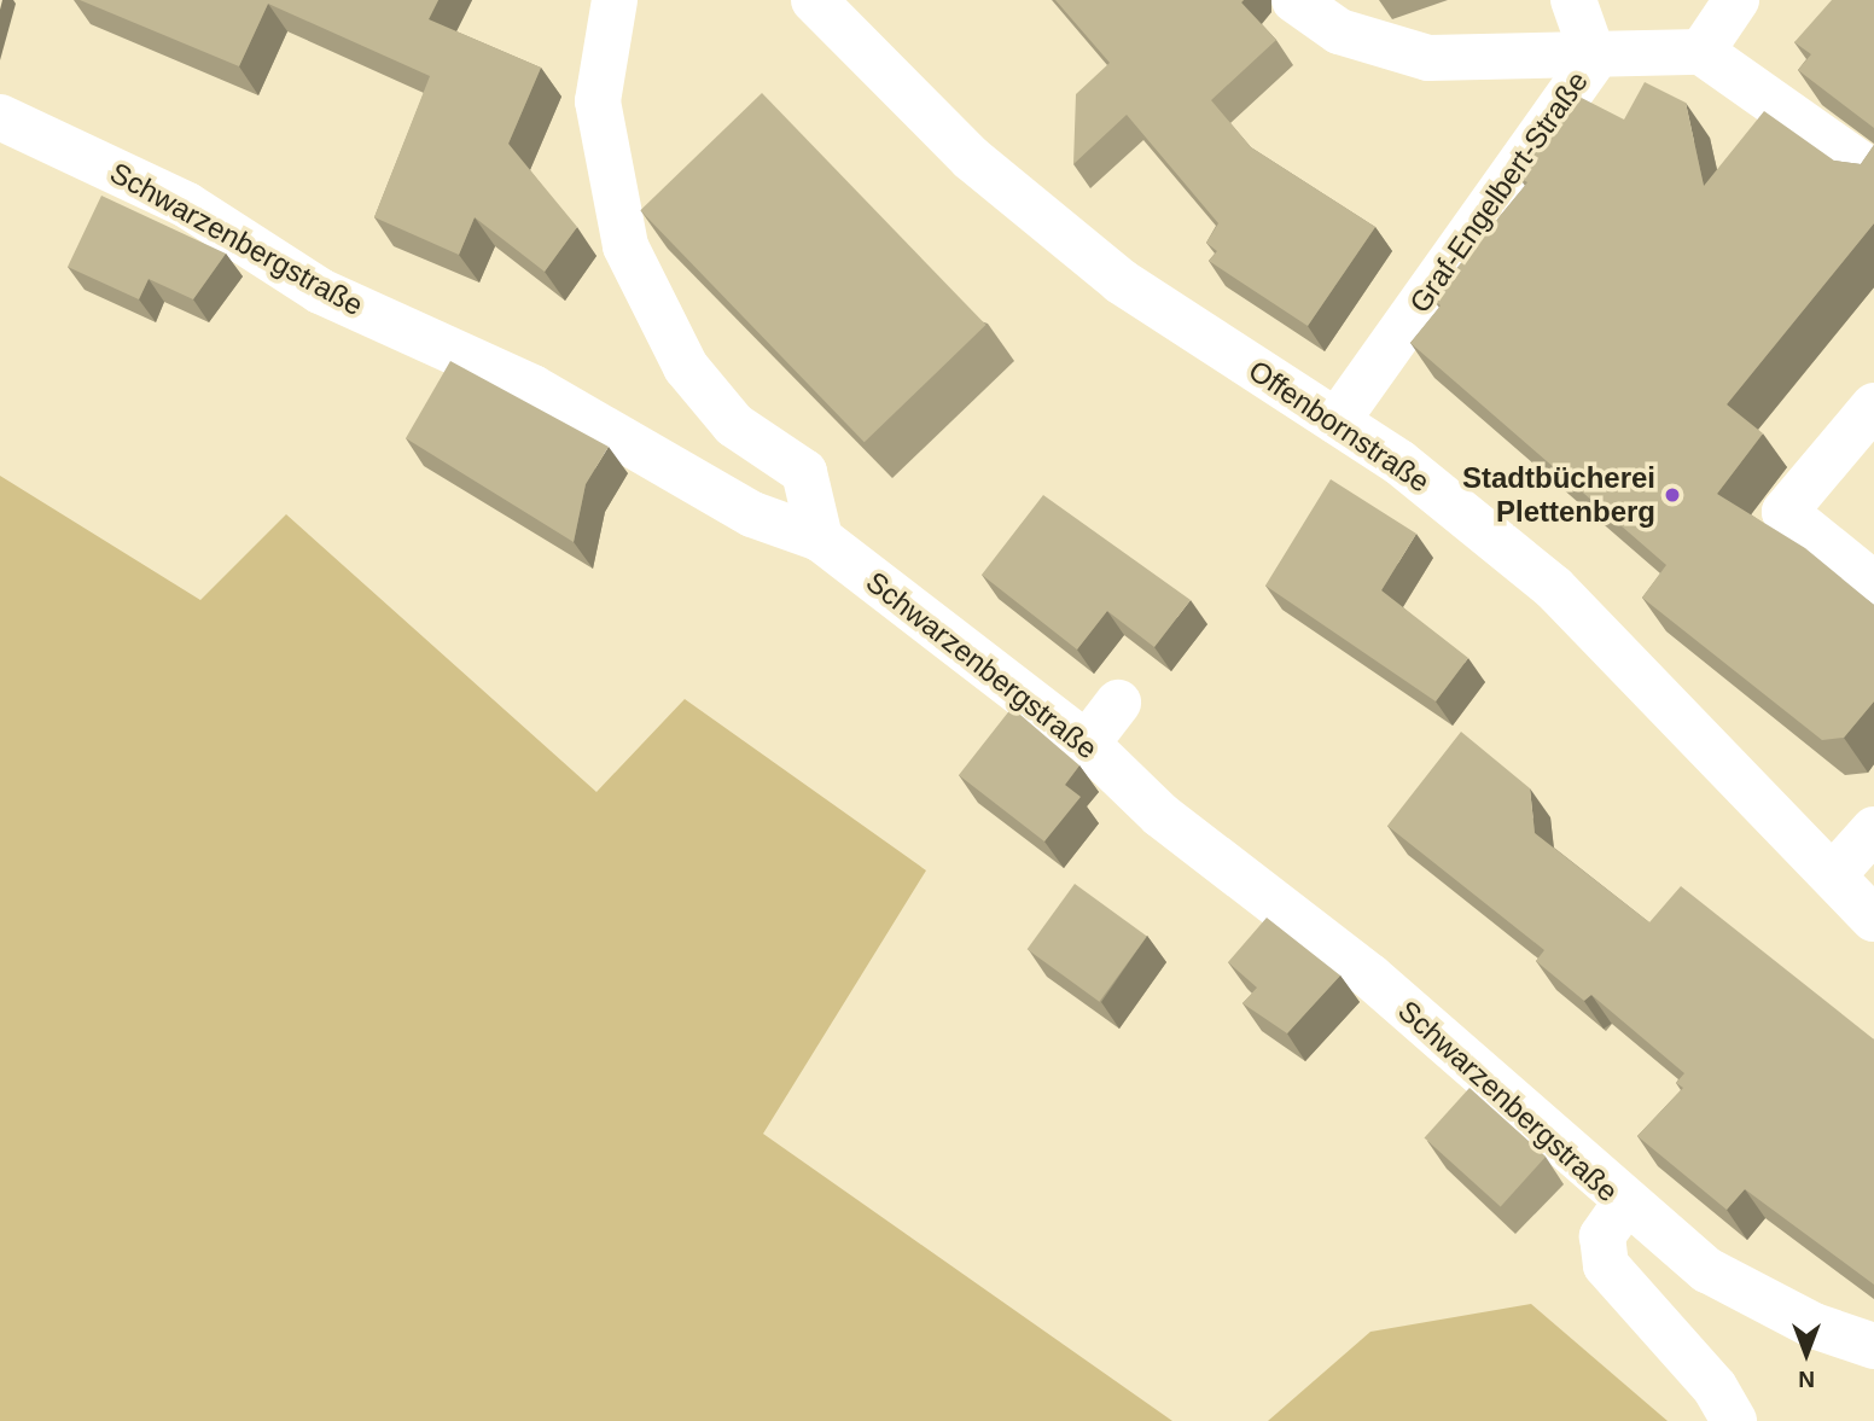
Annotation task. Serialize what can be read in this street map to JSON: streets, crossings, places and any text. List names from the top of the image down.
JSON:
{
  "streets": {
    "street": ["Graf-Engelbert-Straße", "Schwarzenbergstraße", "Offenbornstraße"]
  },
  "crossings": [
    ["Graf-Engelbert-Straße", "Offenbornstraße"]
  ],
  "places": ["Stadtbücherei Plettenberg"],
  "north": "bottom"
}
